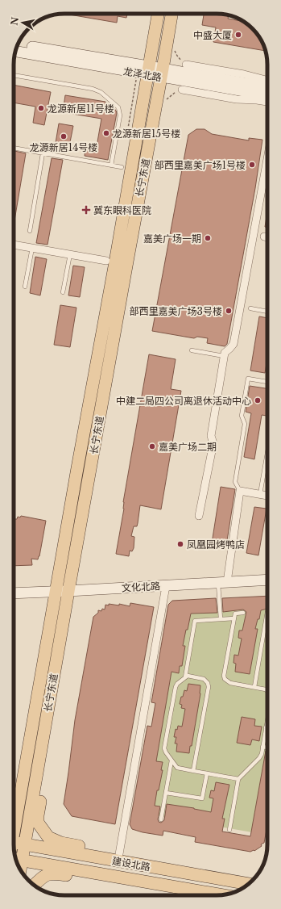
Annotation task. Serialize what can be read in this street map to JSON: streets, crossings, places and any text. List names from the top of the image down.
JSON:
{
  "streets": {
    "main road": [
      "龙泽北路",
      "长宁东道",
      "文化北路",
      "建设北路"
    ]
  },
  "crossings": [
    ["龙泽北路", "长宁东道"],
    ["长宁东道", "文化北路"],
    ["长宁东道", "建设北路"]
  ],
  "places": {
    "other": [
      "中盛大厦",
      "龙源新居11号楼",
      "龙源新居15号楼",
      "龙源新居14号楼",
      "部西里嘉美广场1号楼",
      "嘉美广场一期",
      "部西里嘉美广场3号楼",
      "中建二局四公司离退休活动中心",
      "嘉美广场二期",
      "凤凰园烤鸭店"
    ],
    "health": ["冀东眼科医院"]
  },
  "north": "left"
}
